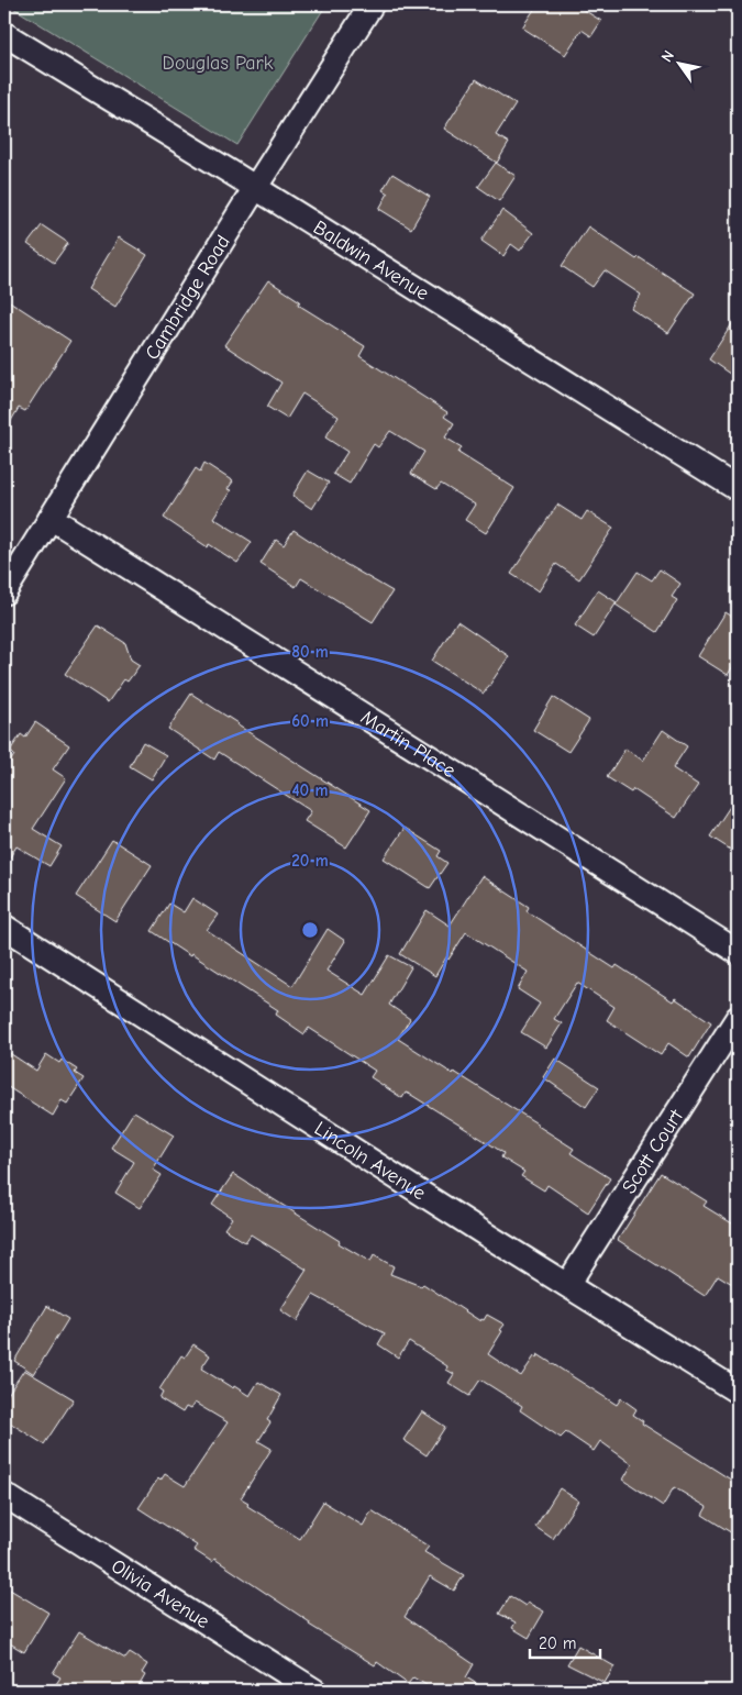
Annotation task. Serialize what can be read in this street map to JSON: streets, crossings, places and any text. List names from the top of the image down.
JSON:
{
  "streets": {
    "street": [
      "Baldwin Avenue",
      "Cambridge Road",
      "Martin Place",
      "Scott Court",
      "Lincoln Avenue",
      "Olivia Avenue"
    ]
  },
  "crossings": [
    ["Baldwin Avenue", "Cambridge Road"],
    ["Cambridge Road", "Martin Place"],
    ["Scott Court", "Lincoln Avenue"]
  ],
  "parks": ["Douglas Park"],
  "scale_bar": "20 m",
  "north": "top left",
  "rings": [
    "80 m",
    "60 m",
    "40 m",
    "20 m"
  ]
}
